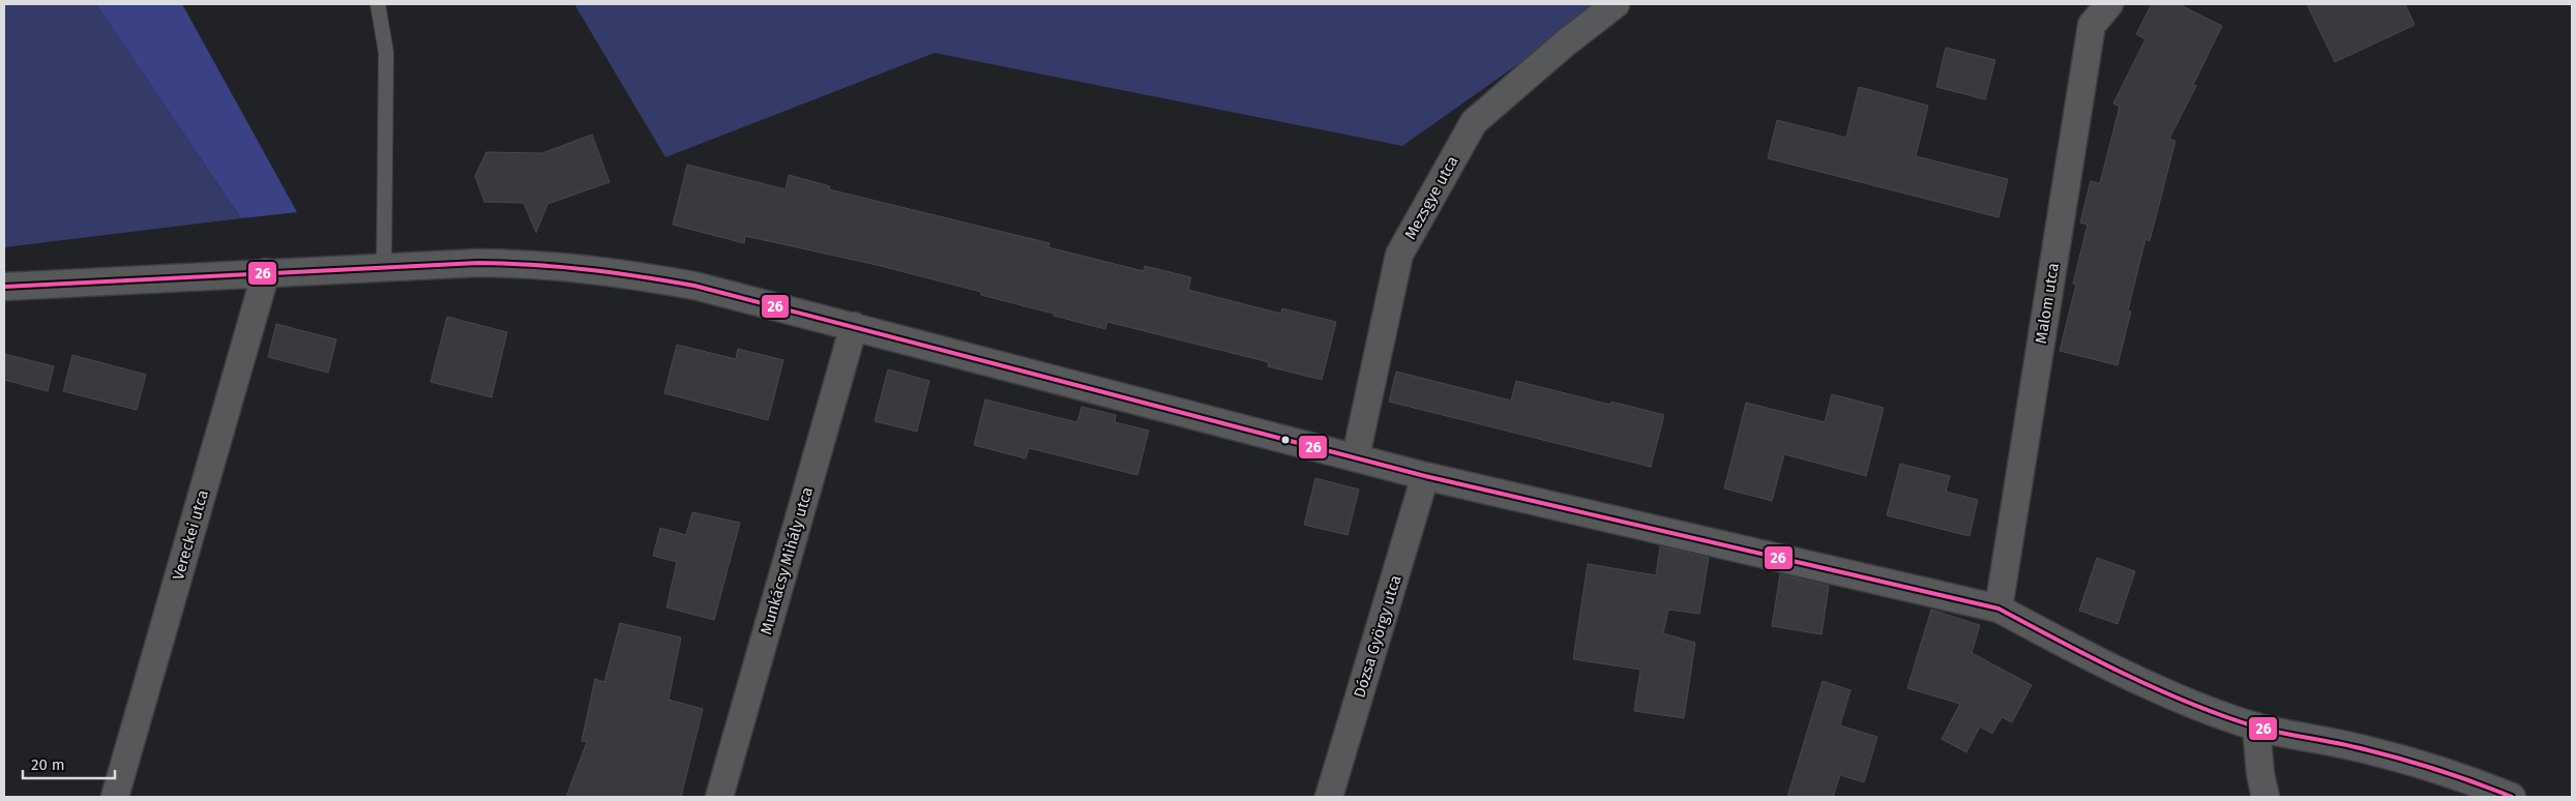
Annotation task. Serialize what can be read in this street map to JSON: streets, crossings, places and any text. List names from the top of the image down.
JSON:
{
  "streets": {
    "street": [
      "Mezsgye utca",
      "Malom utca",
      "Vereckei utca",
      "Munkácsy Mihály utca",
      "Dózsa György utca"
    ]
  },
  "lines": ["transit line 26"],
  "scale_bar": "20 m"
}
